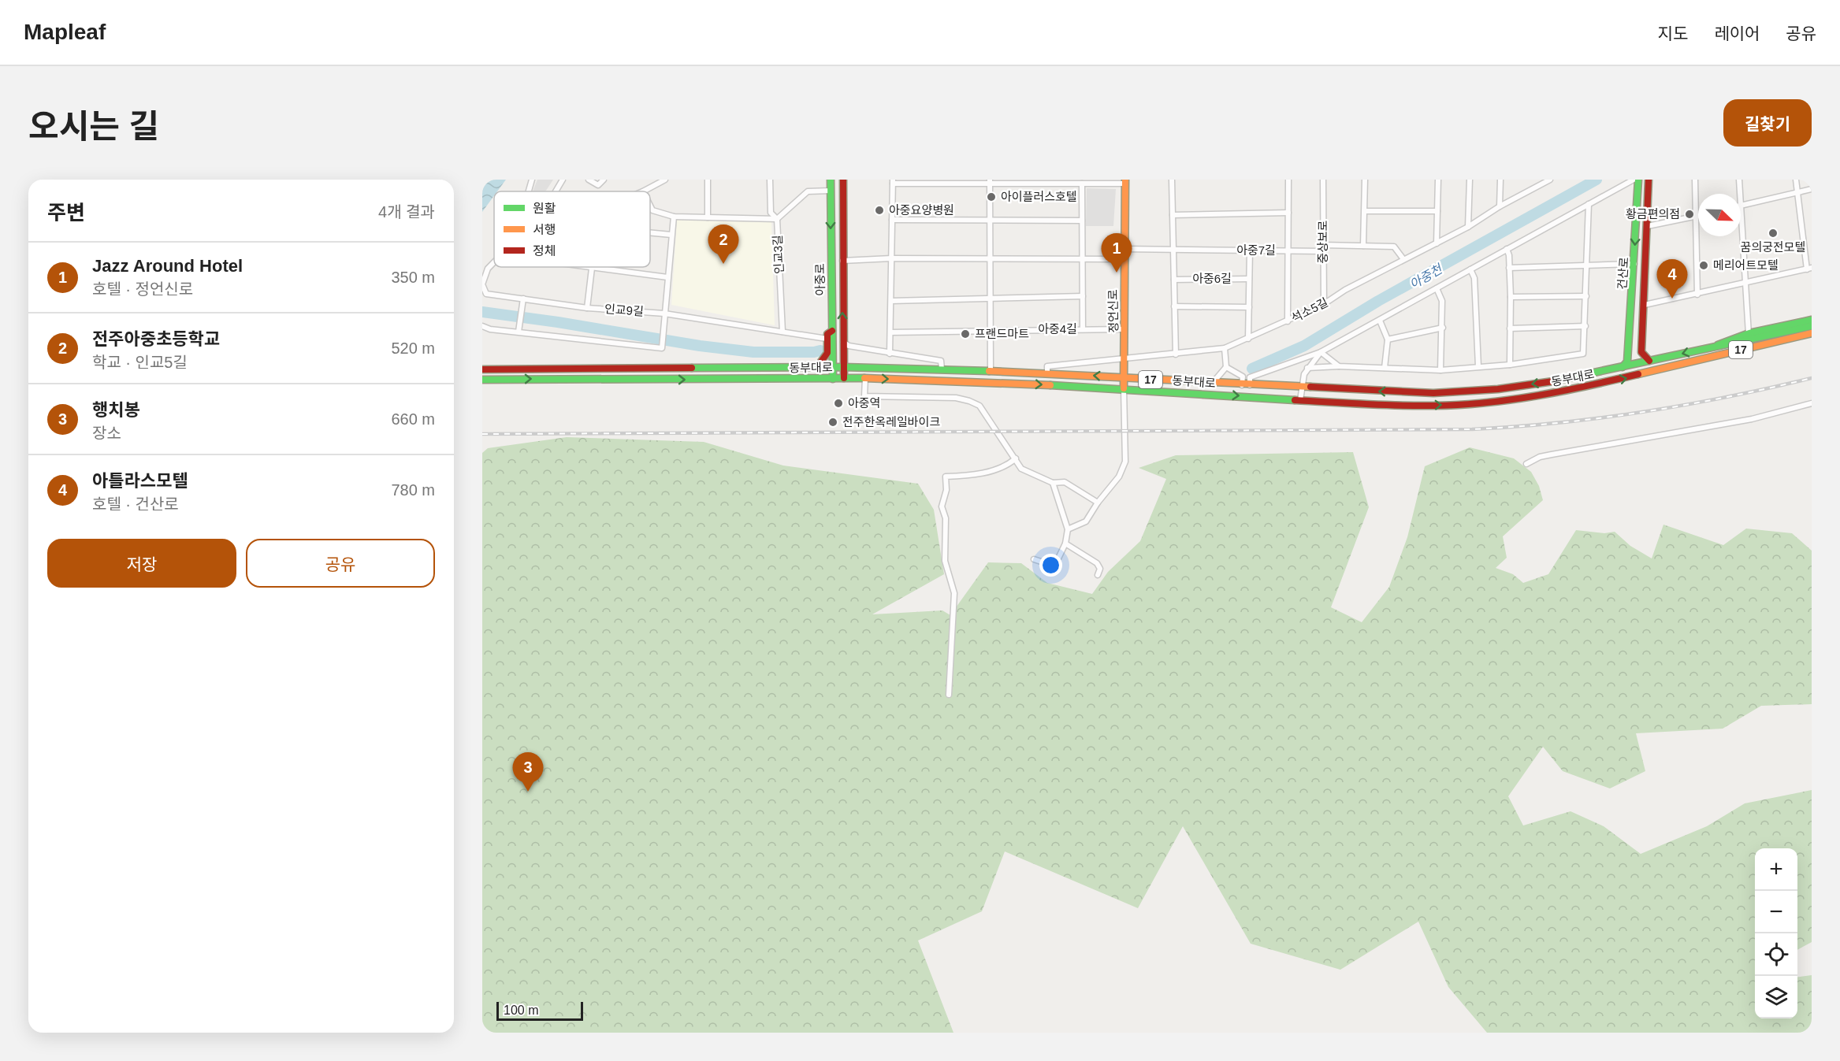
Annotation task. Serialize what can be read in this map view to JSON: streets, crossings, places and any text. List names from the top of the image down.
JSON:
{
  "streets": {
    "main road": [
      "건산로",
      "아중로",
      "정언신로",
      "17",
      "동부대로"
    ],
    "street": [
      "중상보로",
      "아중7길",
      "인교3길",
      "아중6길",
      "인교9길",
      "석소5길",
      "아중4길"
    ]
  },
  "crossings": [
    ["중상보로", "아중7길"],
    ["중상보로", "석소5길"],
    ["아중7길", "석소5길"],
    ["인교3길", "인교9길"],
    ["건산로", "동부대로"],
    ["아중로", "동부대로"],
    ["석소5길", "정언신로"],
    ["석소5길", "동부대로"],
    ["정언신로", "아중4길"],
    ["정언신로", "동부대로"]
  ],
  "water": ["아중천"],
  "places": [
    "아이플러스호텔",
    "아중요양병원",
    "황금편의점",
    "꿈의궁전모텔",
    "메리어트모텔",
    "프랜드마트",
    "아중역",
    "전주한옥레일바이크"
  ],
  "legend": ["원활", "서행", "정체"],
  "scale_bar": "100 m",
  "north": "bottom right",
  "page": {
    "header": "Mapleaf",
    "nav": ["지도", "레이어", "공유"],
    "title": "오시는 길",
    "buttons": [
      "길찾기",
      ["저장", "공유"]
    ],
    "heading": ["주변", "4개 결과"],
    "pins": [
      "2",
      "1",
      "4",
      "3"
    ],
    "list": [
      {
        "mark": "1",
        "name": "Jazz Around Hotel",
        "note": "호텔 · 정언신로",
        "value": "350 m"
      },
      {
        "mark": "2",
        "name": "전주아중초등학교",
        "note": "학교 · 인교5길",
        "value": "520 m"
      },
      {
        "mark": "3",
        "name": "행치봉",
        "note": "장소",
        "value": "660 m"
      },
      {
        "mark": "4",
        "name": "아틀라스모텔",
        "note": "호텔 · 건산로",
        "value": "780 m"
      }
    ],
    "map_buttons": ["+", "−"],
    "scale": "100 m"
  }
}
